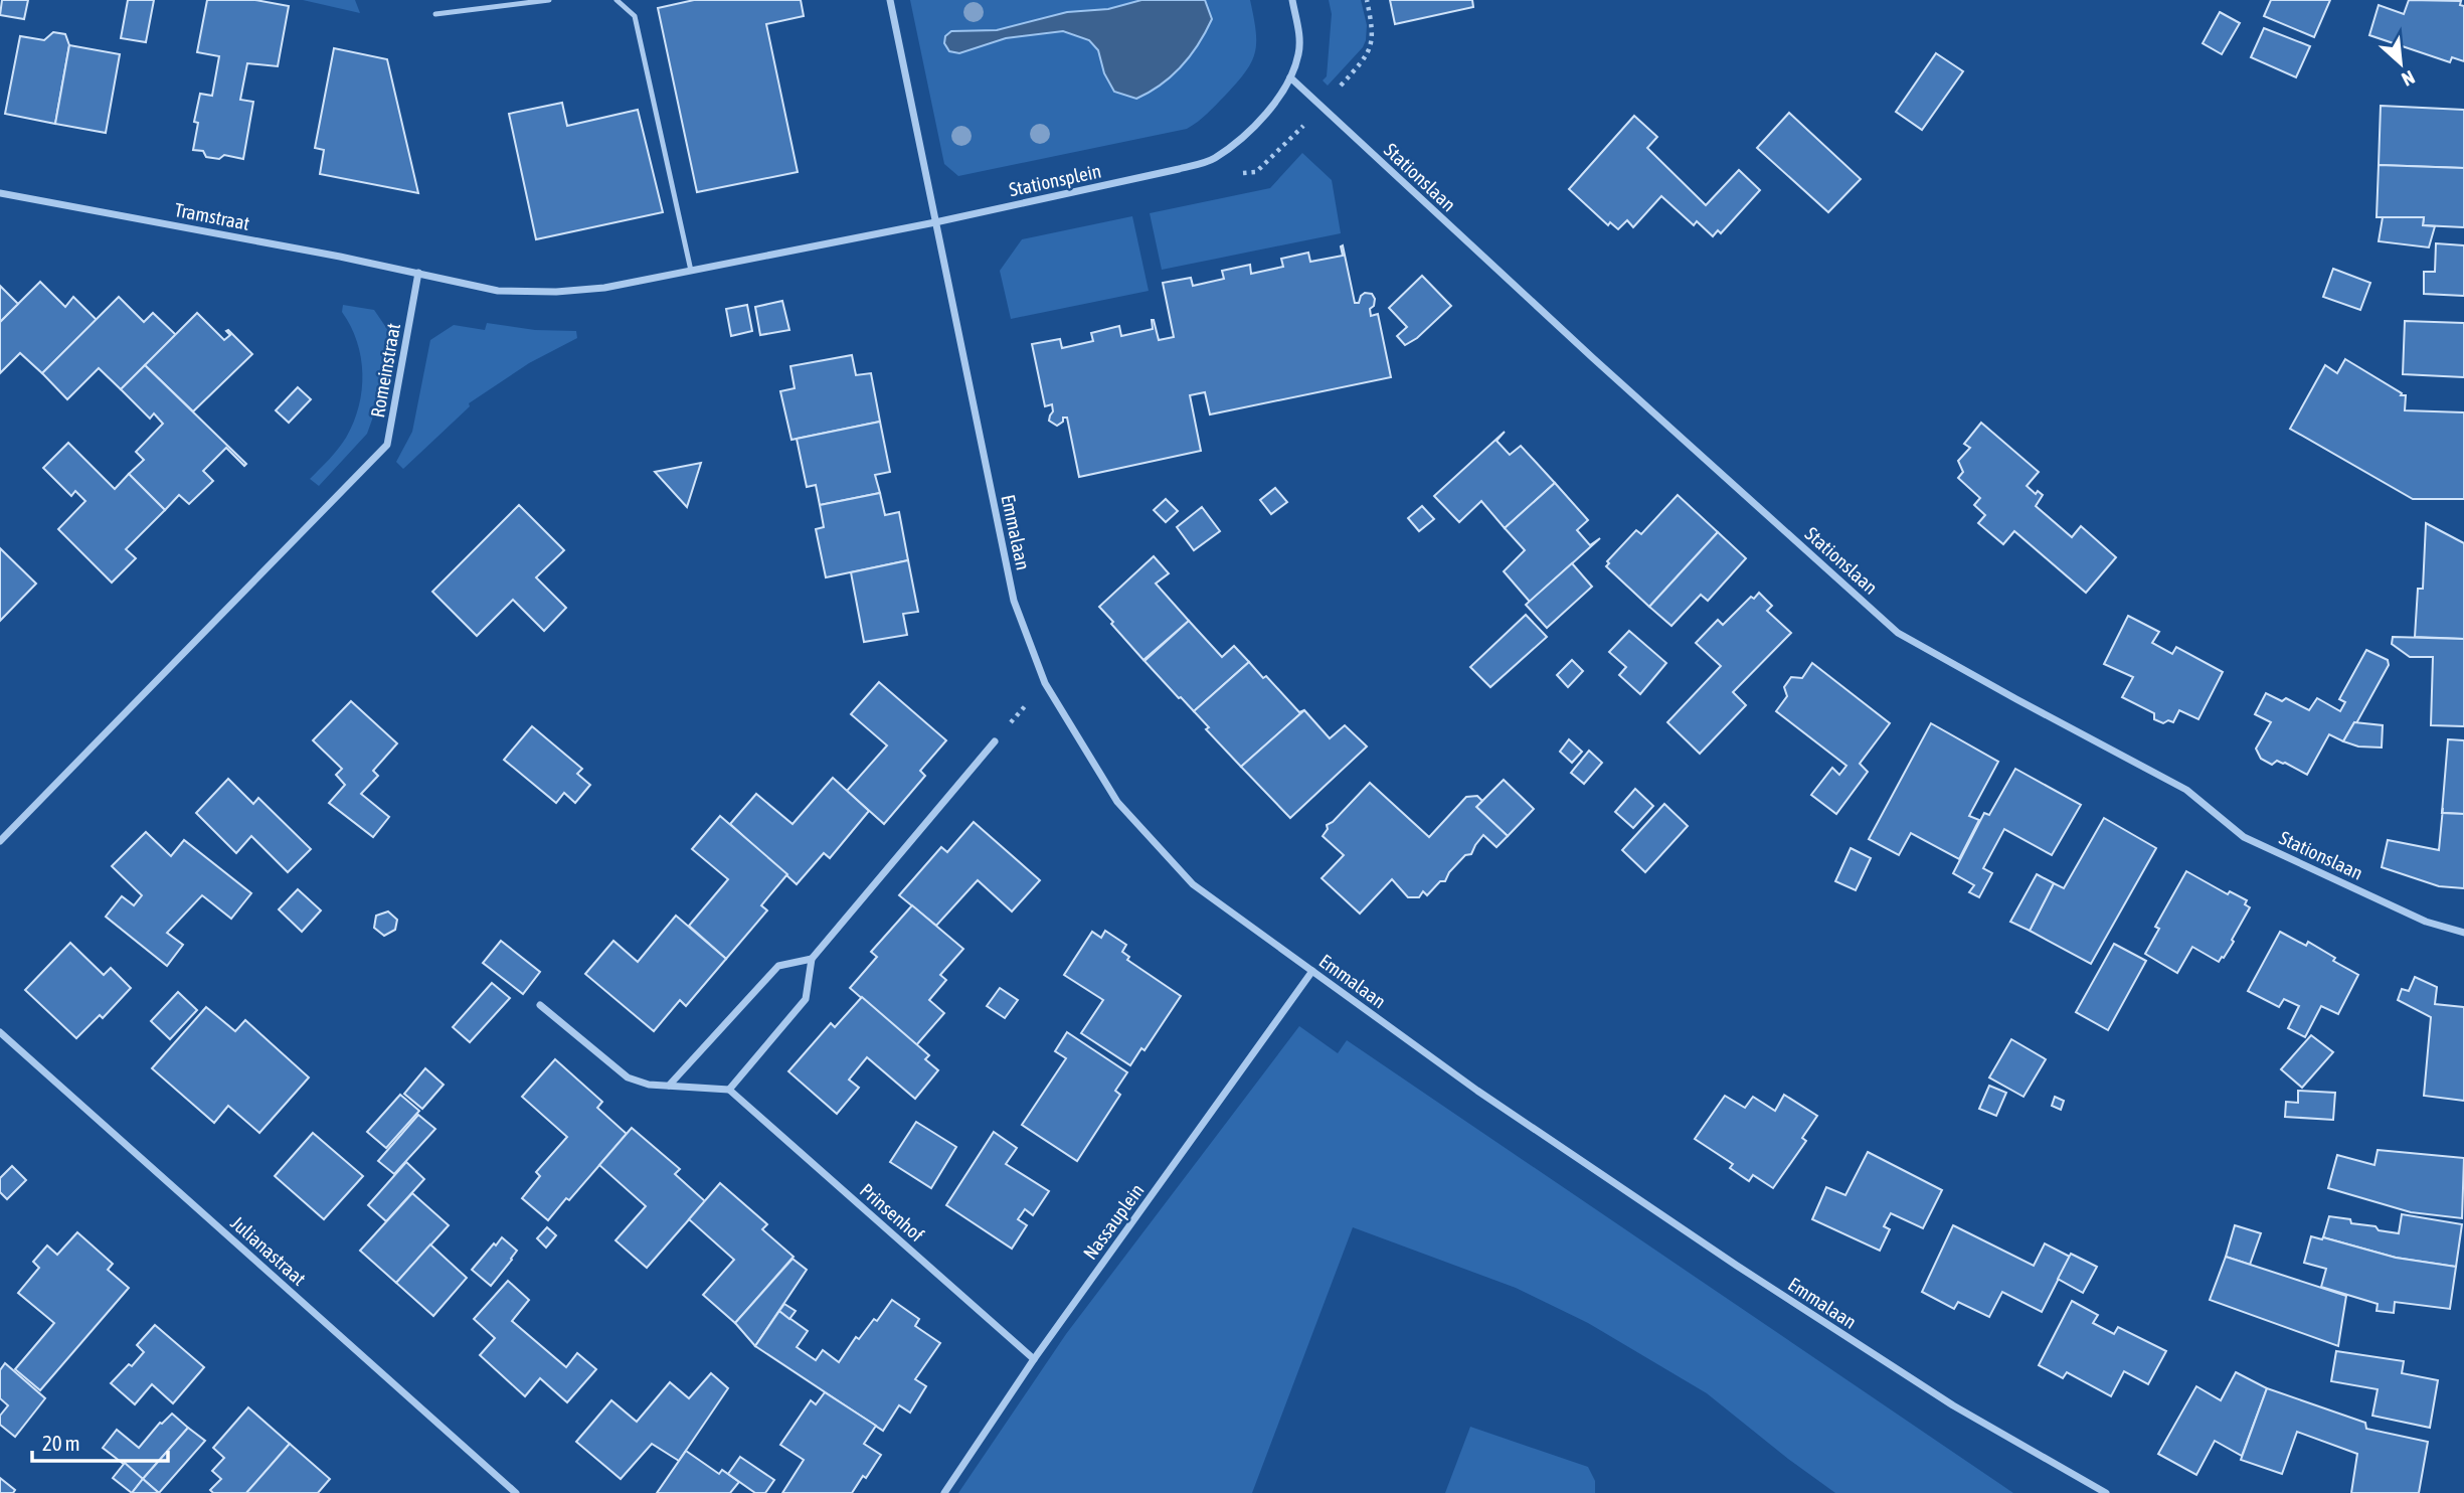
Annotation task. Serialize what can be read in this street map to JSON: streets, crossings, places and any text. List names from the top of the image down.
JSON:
{
  "streets": {
    "street": [
      "Stationslaan",
      "Stationsplein",
      "Tramstraat",
      "Romeinstraat",
      "Emmalaan",
      "Prinsenhof",
      "Nassauplein",
      "Julianastraat"
    ]
  },
  "crossings": [
    ["Stationslaan", "Stationsplein"],
    ["Stationsplein", "Emmalaan"],
    ["Tramstraat", "Romeinstraat"],
    ["Emmalaan", "Nassauplein"],
    ["Prinsenhof", "Nassauplein"]
  ],
  "scale_bar": "20 m",
  "north": "bottom right"
}
